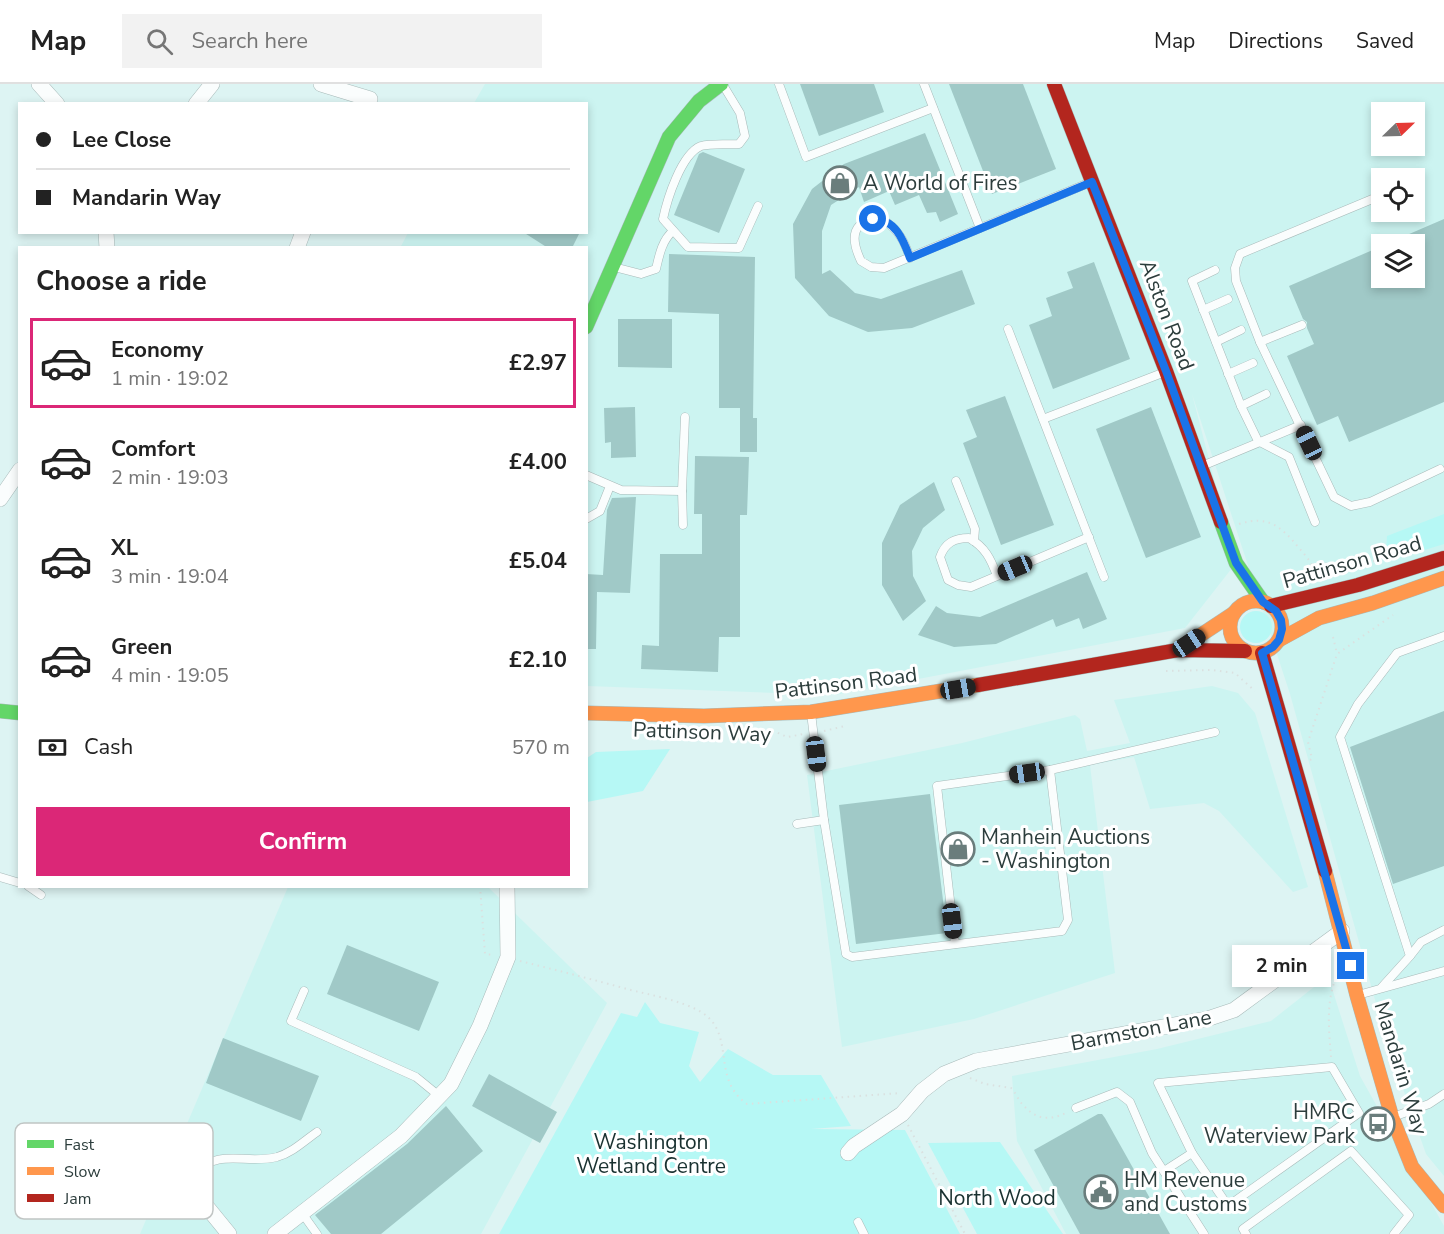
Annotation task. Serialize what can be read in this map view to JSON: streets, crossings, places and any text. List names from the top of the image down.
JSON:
{
  "streets": {
    "street": [
      "Alston Road",
      "Pattinson Road",
      "Barmston Lane",
      "Mandarin Way"
    ],
    "path": ["Pattinson Way"]
  },
  "crossings": [
    ["Alston Road", "Pattinson Road"],
    ["Barmston Lane", "Mandarin Way"]
  ],
  "parks": ["Washington Wetland Centre", "North Wood"],
  "places": {
    "shop": ["A World of Fires", "Manhein Auctions - Washington"],
    "bus stop": ["HMRC Waterview Park"],
    "public building": ["HM Revenue and Customs"]
  },
  "legend": ["Fast", "Slow", "Jam"],
  "north": "top right",
  "page": {
    "header": "Map",
    "search": "Search here",
    "nav": ["Map", "Directions", "Saved"],
    "banner": ["Lee Close", "Mandarin Way"],
    "heading": "Choose a ride",
    "list": [
      {
        "name": "Economy",
        "note": "1 min · 19:02",
        "value": "£2.97"
      },
      {
        "name": "Comfort",
        "note": "2 min · 19:03",
        "value": "£4.00"
      },
      {
        "name": "XL",
        "note": "3 min · 19:04",
        "value": "£5.04"
      },
      {
        "name": "Green",
        "note": "4 min · 19:05",
        "value": "£2.10"
      }
    ],
    "pay": ["Cash", "570 m"],
    "buttons": "Confirm",
    "bubble": "2 min"
  }
}
